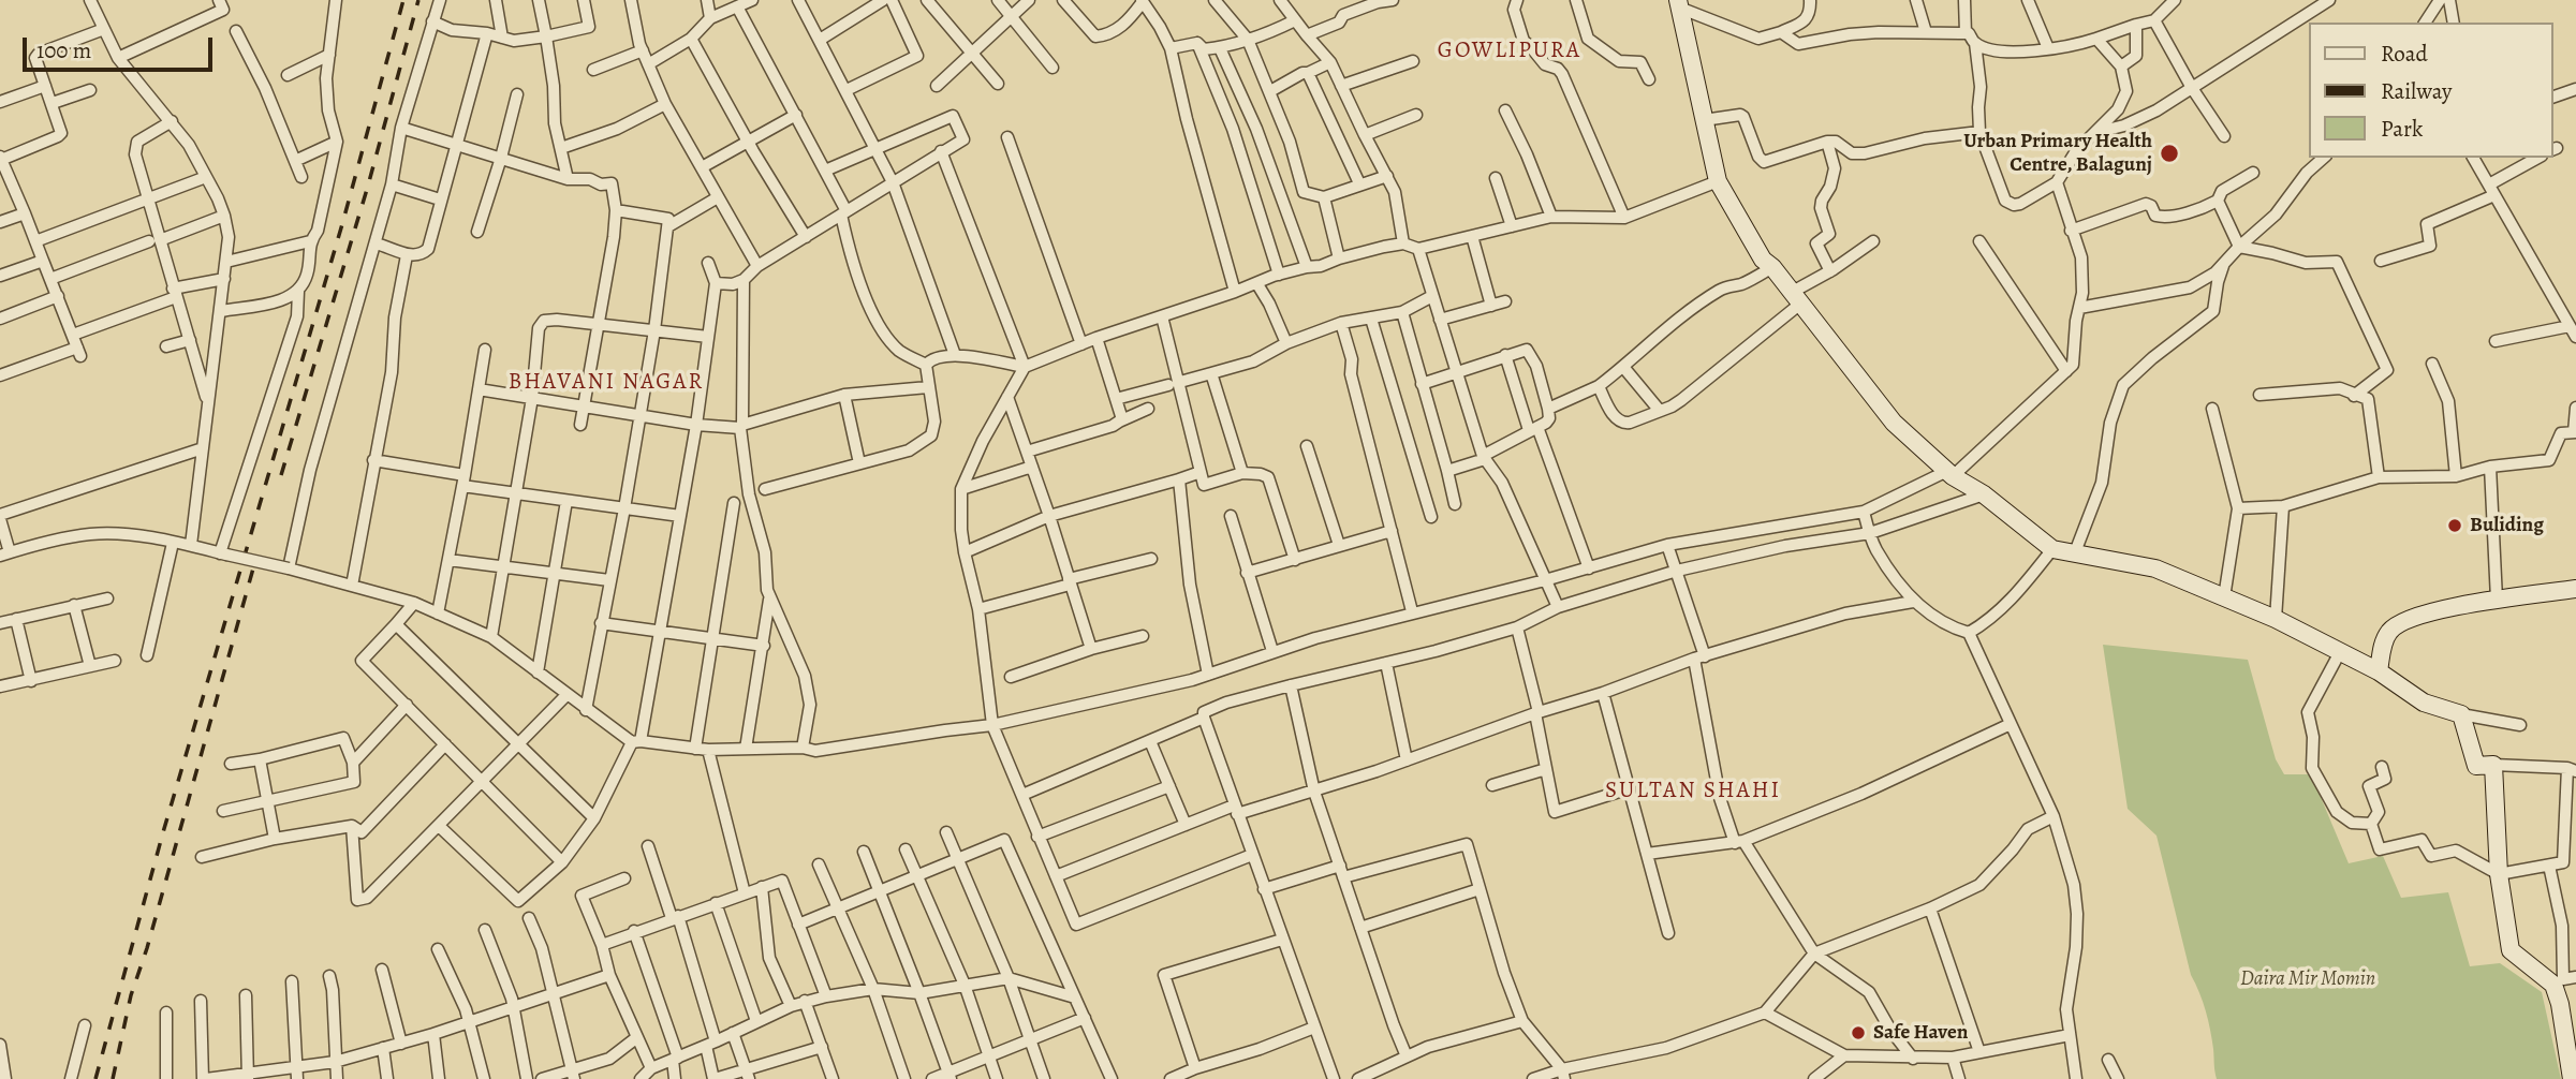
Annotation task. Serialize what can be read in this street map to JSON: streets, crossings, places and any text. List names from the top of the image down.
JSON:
{
  "districts": ["GOWLIPURA", "BHAVANI NAGAR", "SULTAN SHAHI"],
  "parks": ["Daira Mir Momin"],
  "places": ["Urban Primary Health Centre, Balagunj", "Buliding", "Safe Haven"],
  "legend": ["Road", "Railway", "Park"],
  "scale_bar": "100 m"
}
